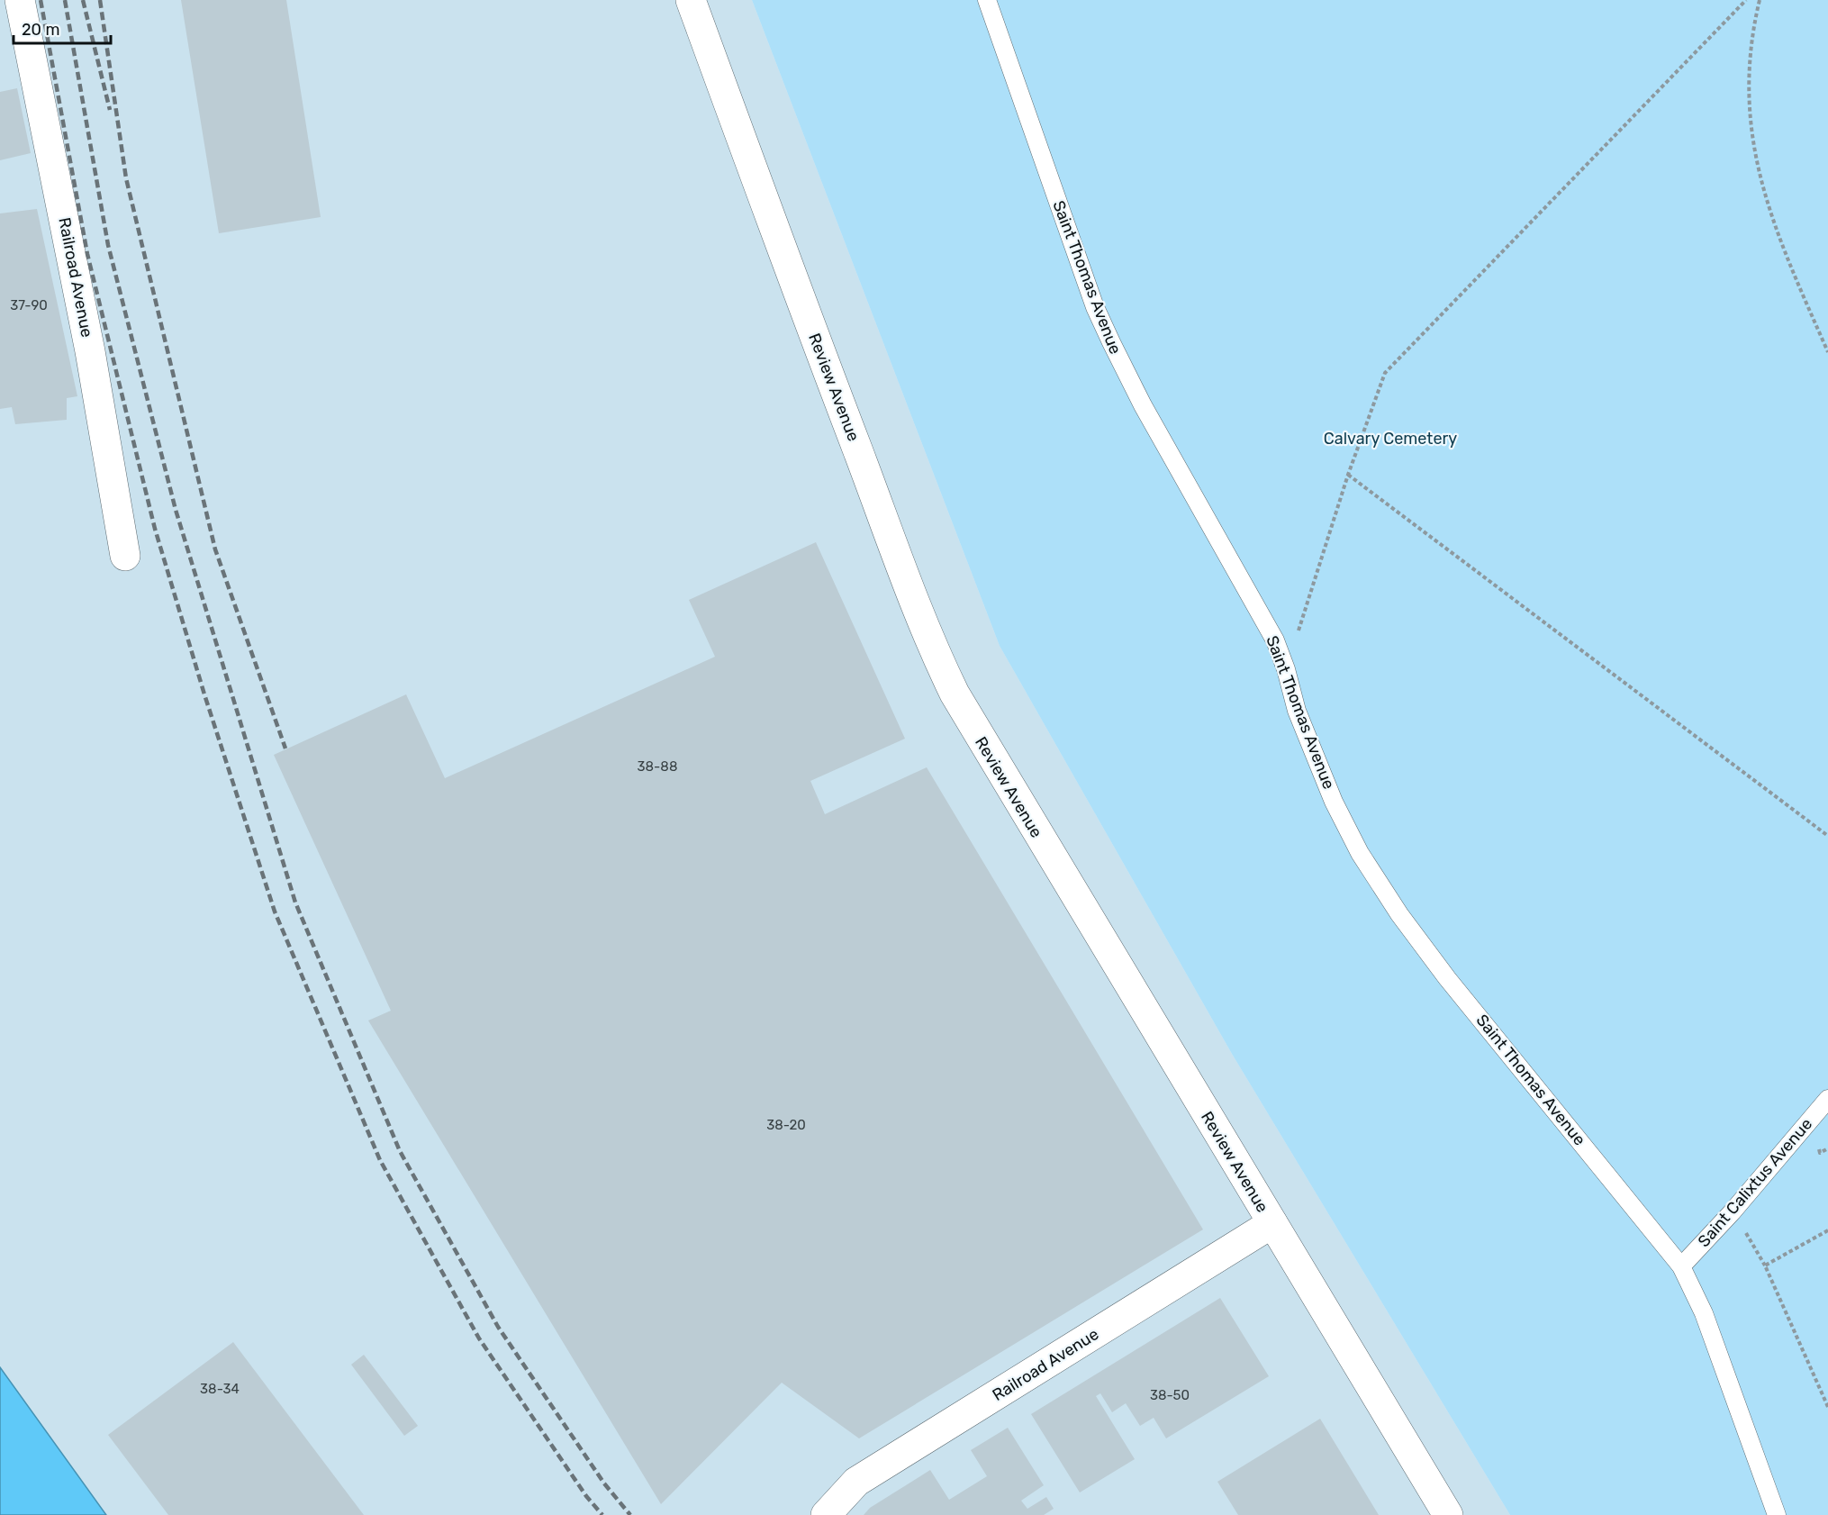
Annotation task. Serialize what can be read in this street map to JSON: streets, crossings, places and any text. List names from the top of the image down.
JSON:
{
  "streets": {
    "main road": ["Railroad Avenue", "Review Avenue"],
    "lane": ["Saint Thomas Avenue", "Saint Calixtus Avenue"]
  },
  "crossings": [
    ["Railroad Avenue", "Review Avenue"],
    ["Saint Thomas Avenue", "Saint Calixtus Avenue"]
  ],
  "parks": ["Calvary Cemetery"],
  "house_numbers": [
    "37-90",
    "38-88",
    "38-20",
    "38-34",
    "38-50"
  ],
  "scale_bar": "20 m"
}
